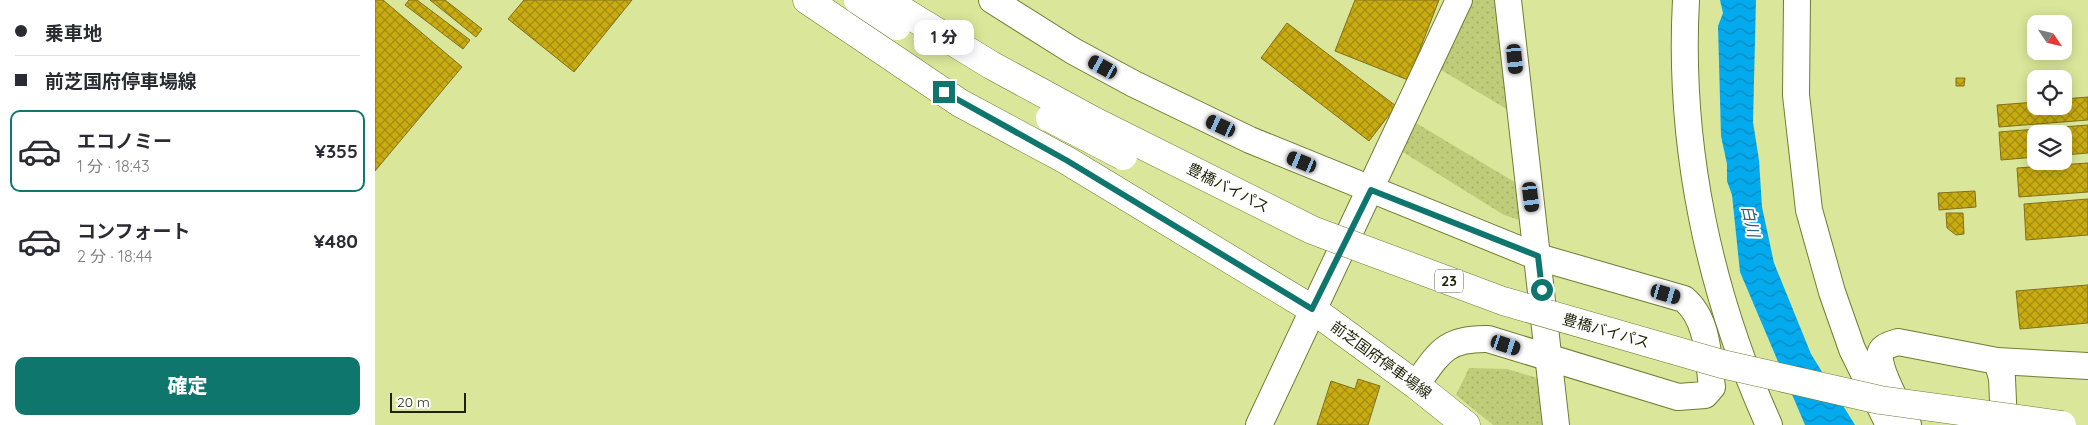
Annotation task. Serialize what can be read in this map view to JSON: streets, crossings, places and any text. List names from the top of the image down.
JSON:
{
  "streets": {
    "main road": ["豊橋バイパス", "23", "前芝国府停車場線"]
  },
  "water": ["白川"],
  "scale_bar": "20 m",
  "north": "bottom right",
  "page": {
    "banner": ["乗車地", "前芝国府停車場線"],
    "bubble": "1 分",
    "list": [
      {
        "name": "エコノミー",
        "note": "1 分 · 18:43",
        "value": "¥355"
      },
      {
        "name": "コンフォート",
        "note": "2 分 · 18:44",
        "value": "¥480"
      }
    ],
    "buttons": "確定",
    "scale": "20 m"
  }
}
